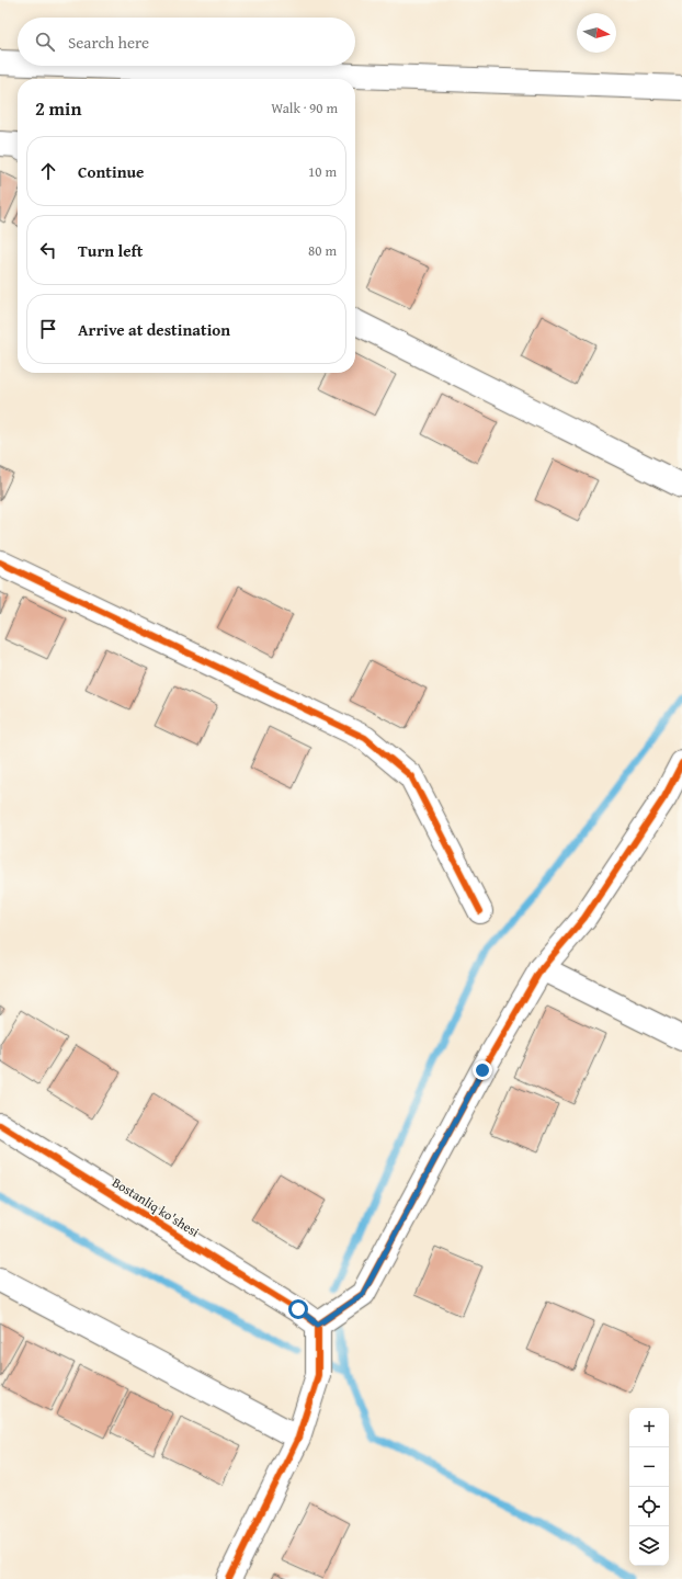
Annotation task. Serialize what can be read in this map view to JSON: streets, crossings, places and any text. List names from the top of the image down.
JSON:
{
  "streets": {
    "street": ["Bostanliq ko'shesi"]
  },
  "north": "right",
  "page": {
    "search": "Search here",
    "heading": ["2 min", "Walk · 90 m"],
    "list": [
      ["Continue", "10 m"],
      ["Turn left", "80 m"],
      "Arrive at destination"
    ],
    "map_buttons": ["+", "−"]
  }
}
